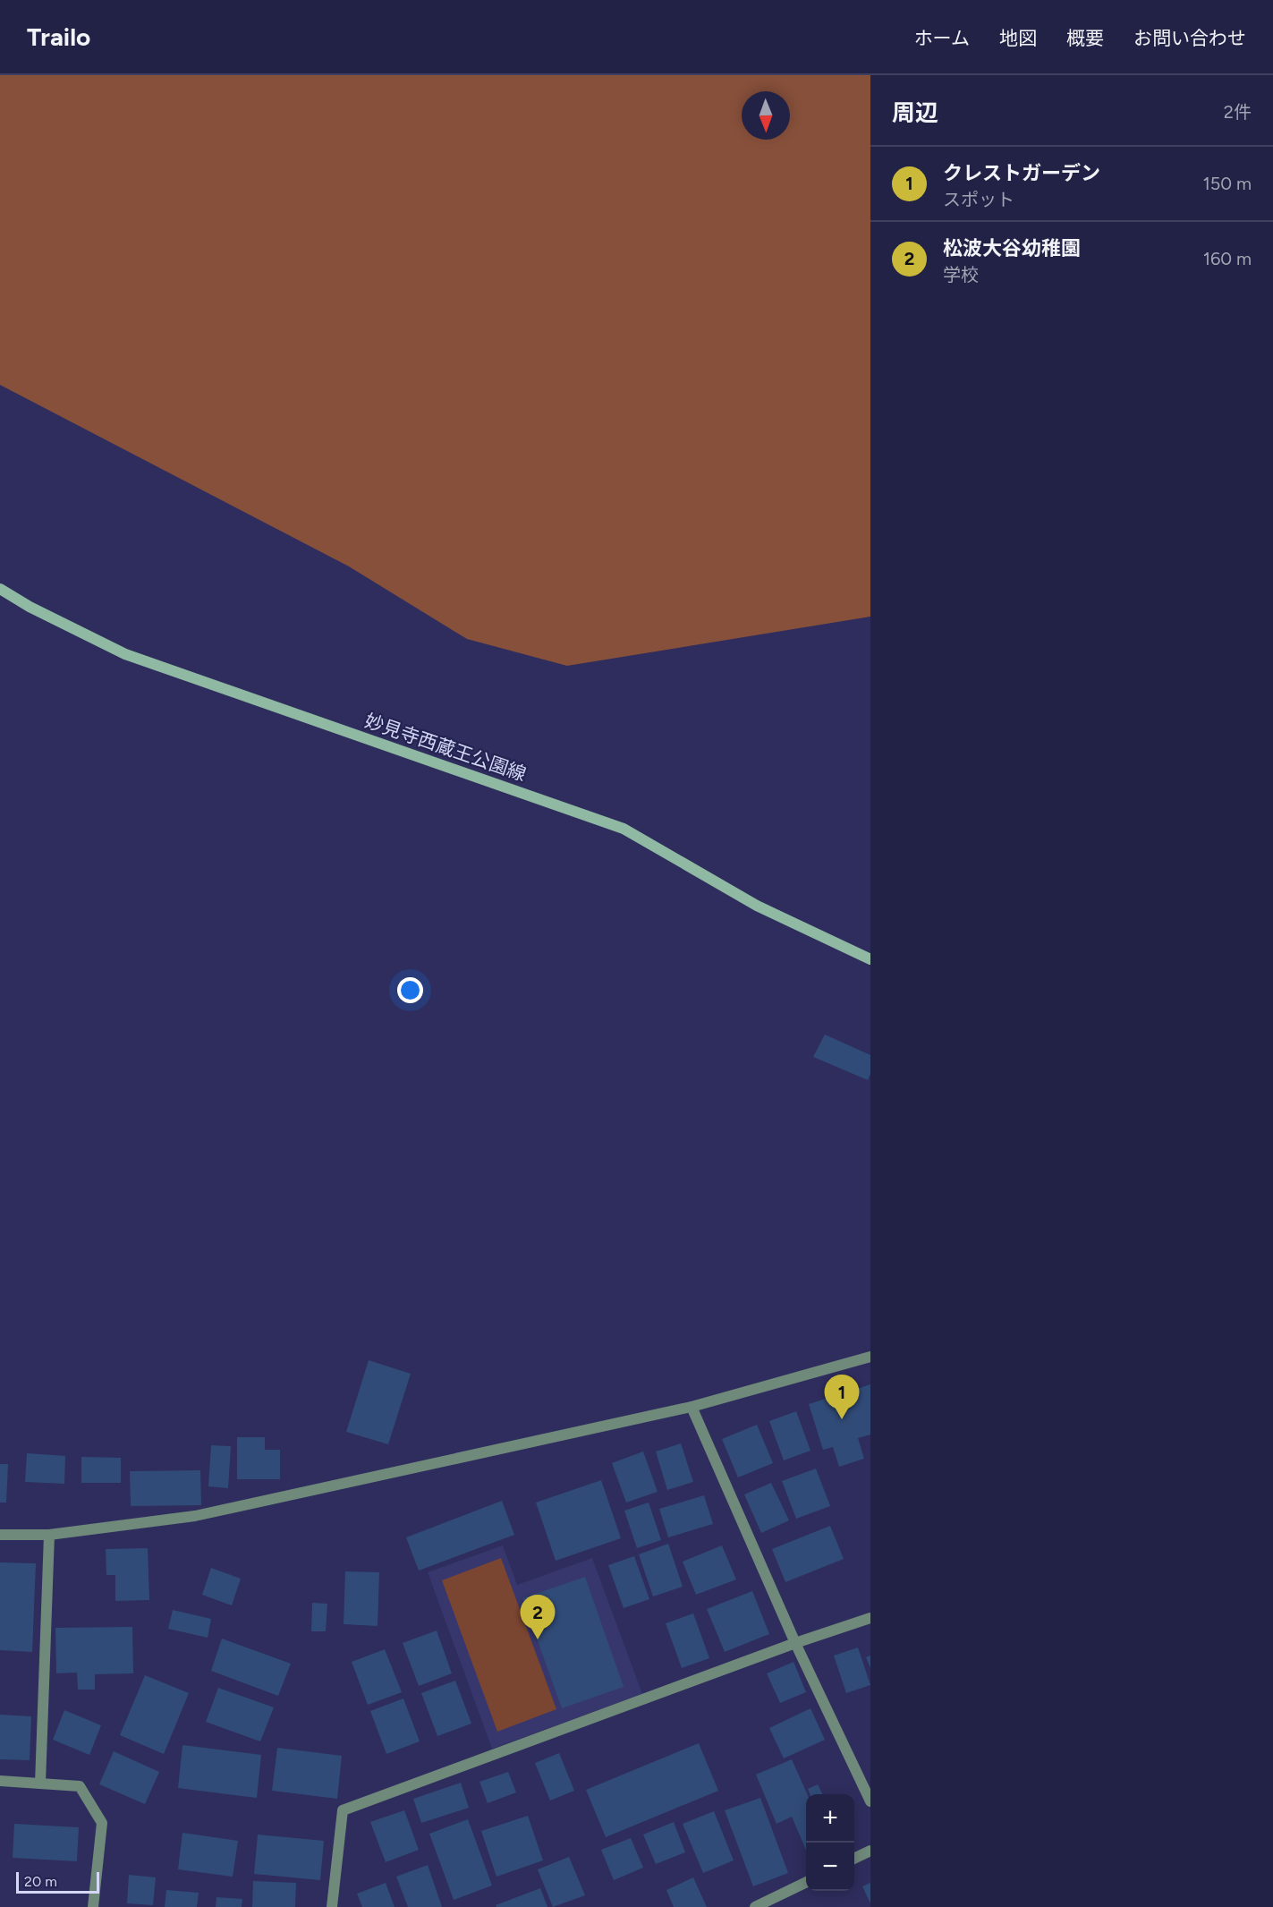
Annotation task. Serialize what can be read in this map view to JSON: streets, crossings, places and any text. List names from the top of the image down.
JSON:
{
  "streets": {
    "main road": ["妙見寺西蔵王公園線"]
  },
  "scale_bar": "20 m",
  "north": "bottom",
  "page": {
    "header": "Trailo",
    "nav": [
      "ホーム",
      "地図",
      "概要",
      "お問い合わせ"
    ],
    "heading": ["周辺", "2件"],
    "list": [
      {
        "mark": "1",
        "name": "クレストガーデン",
        "note": "スポット",
        "value": "150 m"
      },
      {
        "mark": "2",
        "name": "松波大谷幼稚園",
        "note": "学校",
        "value": "160 m"
      }
    ],
    "pins": ["1", "2"],
    "map_buttons": ["+", "−"],
    "scale": "20 m"
  }
}
